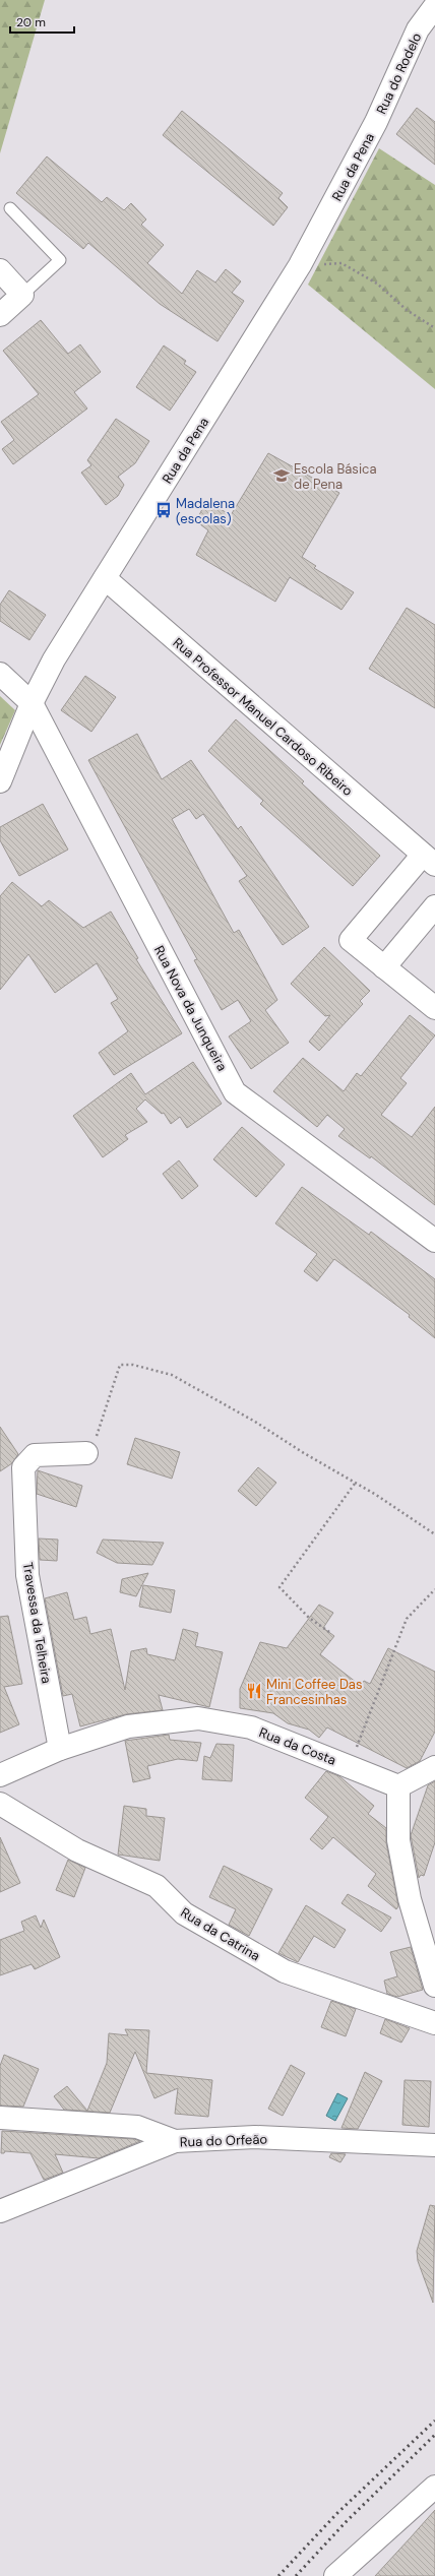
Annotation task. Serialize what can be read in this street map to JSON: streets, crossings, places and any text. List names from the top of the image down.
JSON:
{
  "streets": {
    "street": [
      "Rua do Rodelo",
      "Rua da Pena",
      "Rua Professor Manuel Cardoso Ribeiro",
      "Rua Nova da Junqueira",
      "Travessa da Telheira",
      "Rua da Costa",
      "Rua da Catrina",
      "Rua do Orfeão"
    ]
  },
  "crossings": [
    ["Rua do Rodelo", "Rua da Pena"],
    ["Rua da Pena", "Rua Professor Manuel Cardoso Ribeiro"],
    ["Rua da Pena", "Rua Nova da Junqueira"],
    ["Travessa da Telheira", "Rua da Costa"]
  ],
  "places": {
    "school or university": ["Escola Básica de Pena"],
    "bus stop": ["Madalena (escolas)"],
    "restaurant": ["Mini Coffee Das Francesinhas"]
  },
  "scale_bar": "20 m"
}
